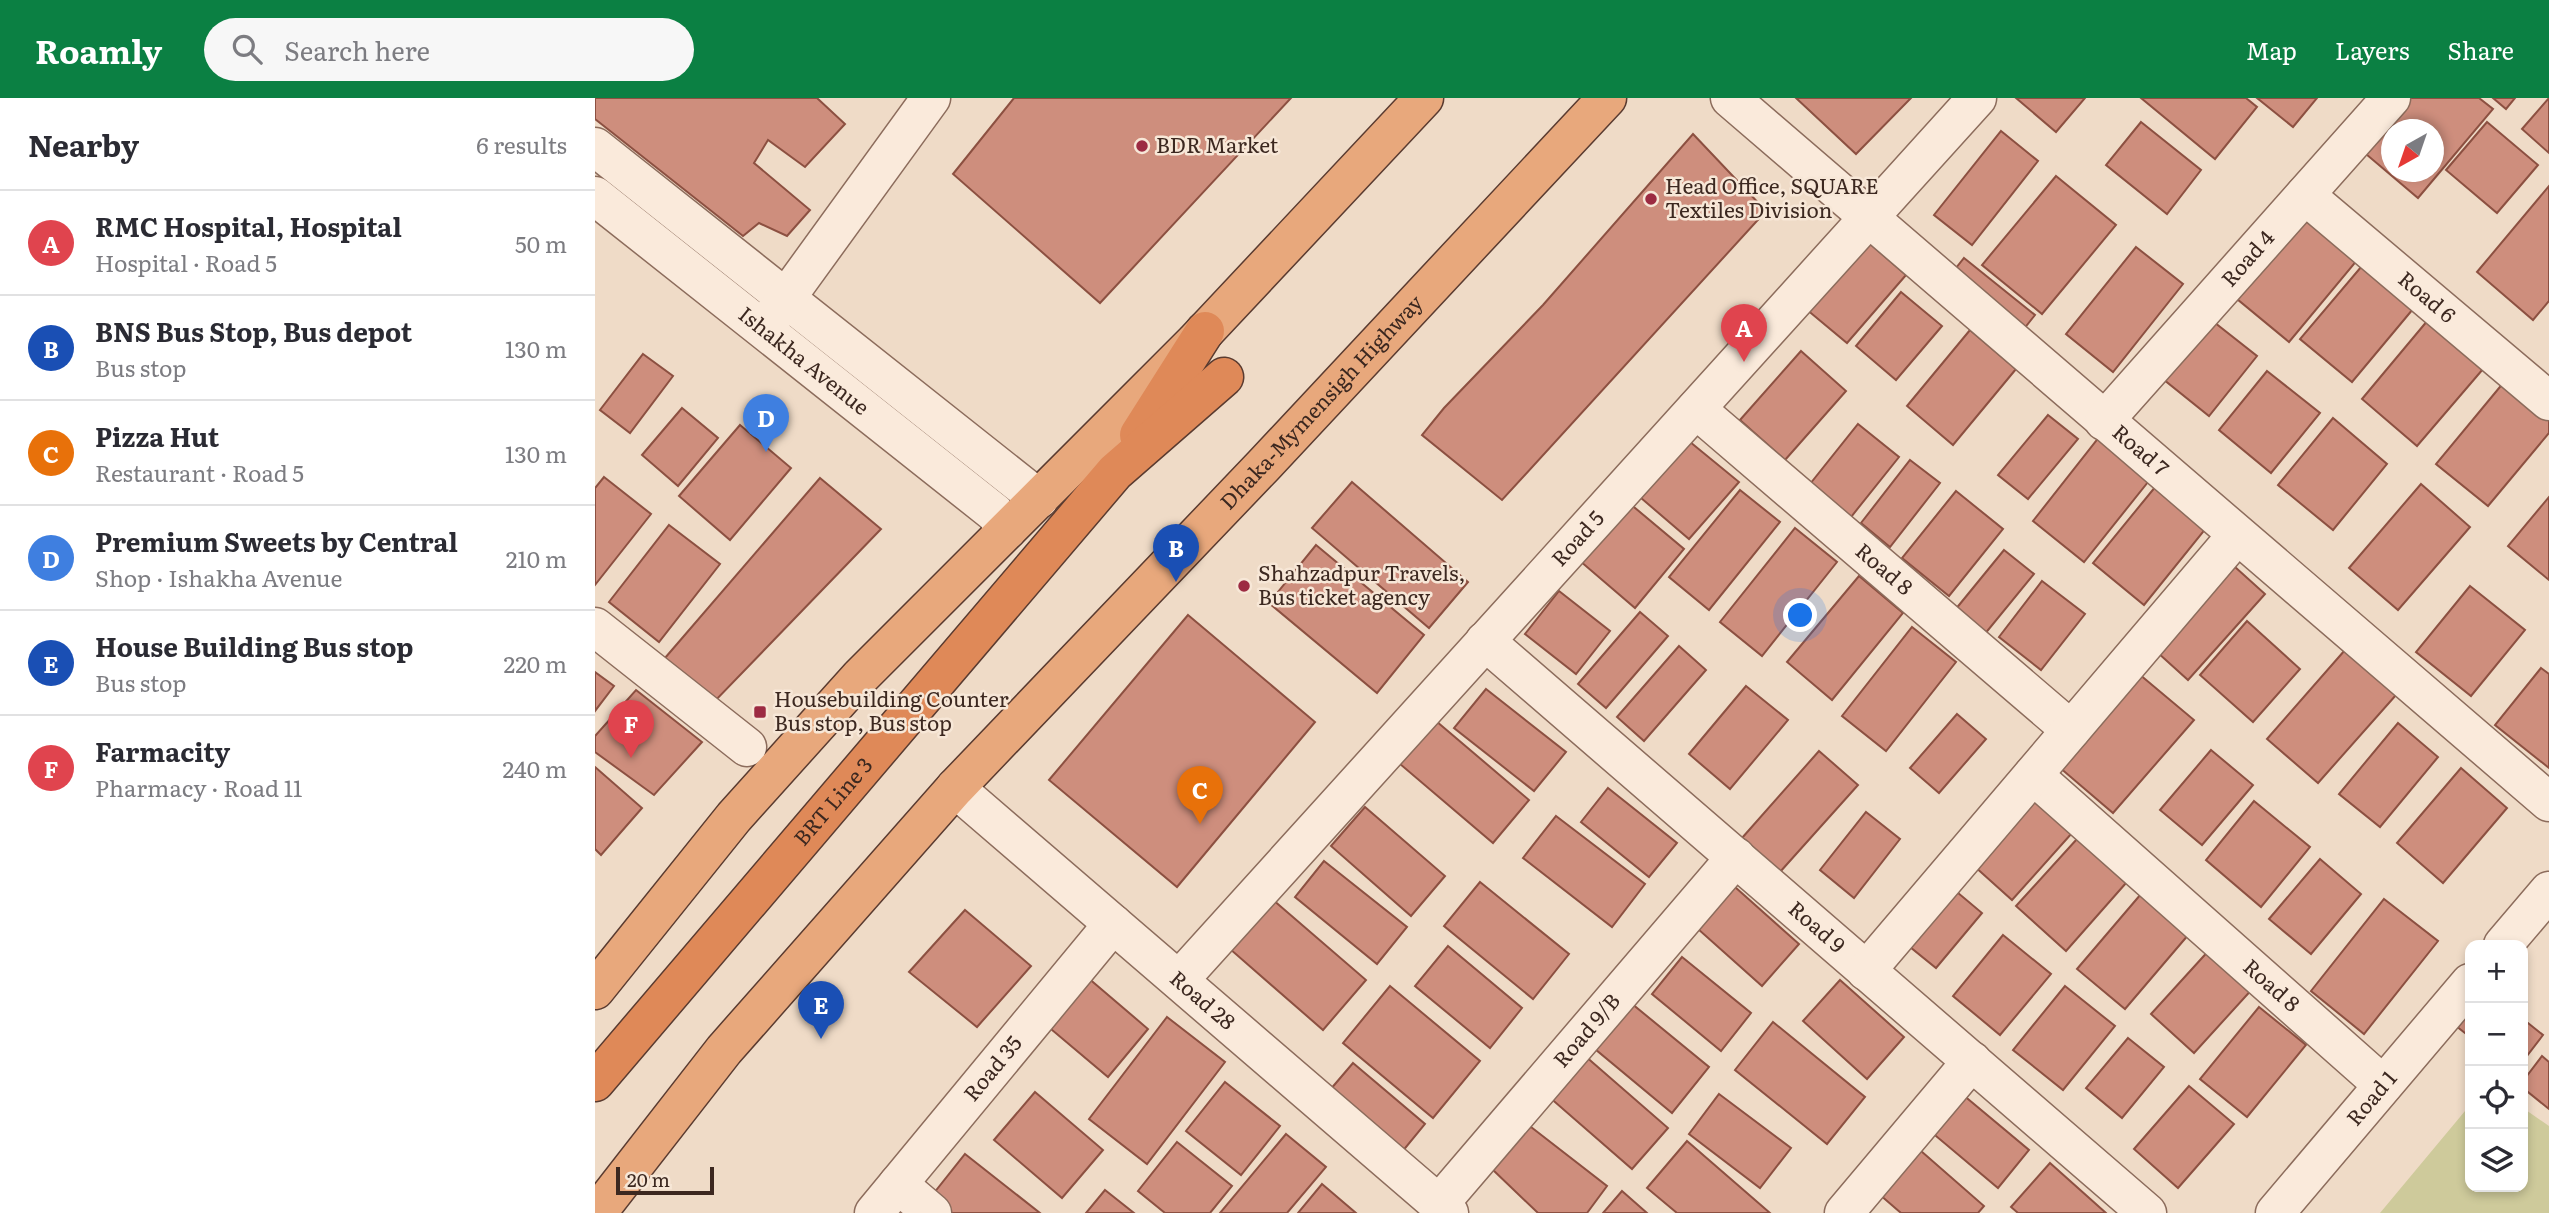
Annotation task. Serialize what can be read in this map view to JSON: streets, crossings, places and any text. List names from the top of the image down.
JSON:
{
  "streets": {
    "highway": ["Dhaka-Mymensigh Highway", "BRT Line 3"],
    "street": [
      "Road 4",
      "Road 6",
      "Ishakha Avenue",
      "Road 7",
      "Road 5",
      "Road 8",
      "Road 9",
      "Road 28",
      "Road 9/B",
      "Road 35",
      "Road 1"
    ]
  },
  "crossings": [
    ["Road 4", "Road 6"],
    ["Road 4", "Road 7"],
    ["Dhaka-Mymensigh Highway", "Road 28"],
    ["Road 7", "Road 5"],
    ["Road 5", "Road 8"],
    ["Road 5", "Road 9"],
    ["Road 5", "Road 28"],
    ["Road 8", "Road 1"],
    ["Road 9", "Road 9/B"],
    ["Road 28", "Road 9/B"],
    ["Road 28", "Road 35"]
  ],
  "places": {
    "other": ["BDR Market", "Head Office, SQUARE Textiles Division", "Shahzadpur Travels, Bus ticket agency"],
    "transit": ["Housebuilding Counter Bus stop, Bus stop"]
  },
  "scale_bar": "20 m",
  "north": "bottom left",
  "page": {
    "header": "Roamly",
    "search": "Search here",
    "nav": ["Map", "Layers", "Share"],
    "heading": ["Nearby", "6 results"],
    "list": [
      {
        "mark": "A",
        "name": "RMC Hospital, Hospital",
        "note": "Hospital · Road 5",
        "value": "50 m"
      },
      {
        "mark": "B",
        "name": "BNS Bus Stop, Bus depot",
        "note": "Bus stop",
        "value": "130 m"
      },
      {
        "mark": "C",
        "name": "Pizza Hut",
        "note": "Restaurant · Road 5",
        "value": "130 m"
      },
      {
        "mark": "D",
        "name": "Premium Sweets by Central",
        "note": "Shop · Ishakha Avenue",
        "value": "210 m"
      },
      {
        "mark": "E",
        "name": "House Building Bus stop",
        "note": "Bus stop",
        "value": "220 m"
      },
      {
        "mark": "F",
        "name": "Farmacity",
        "note": "Pharmacy · Road 11",
        "value": "240 m"
      }
    ],
    "pins": [
      "A",
      "D",
      "B",
      "F",
      "C",
      "E"
    ],
    "map_buttons": ["+", "−"],
    "scale": "20 m"
  }
}
